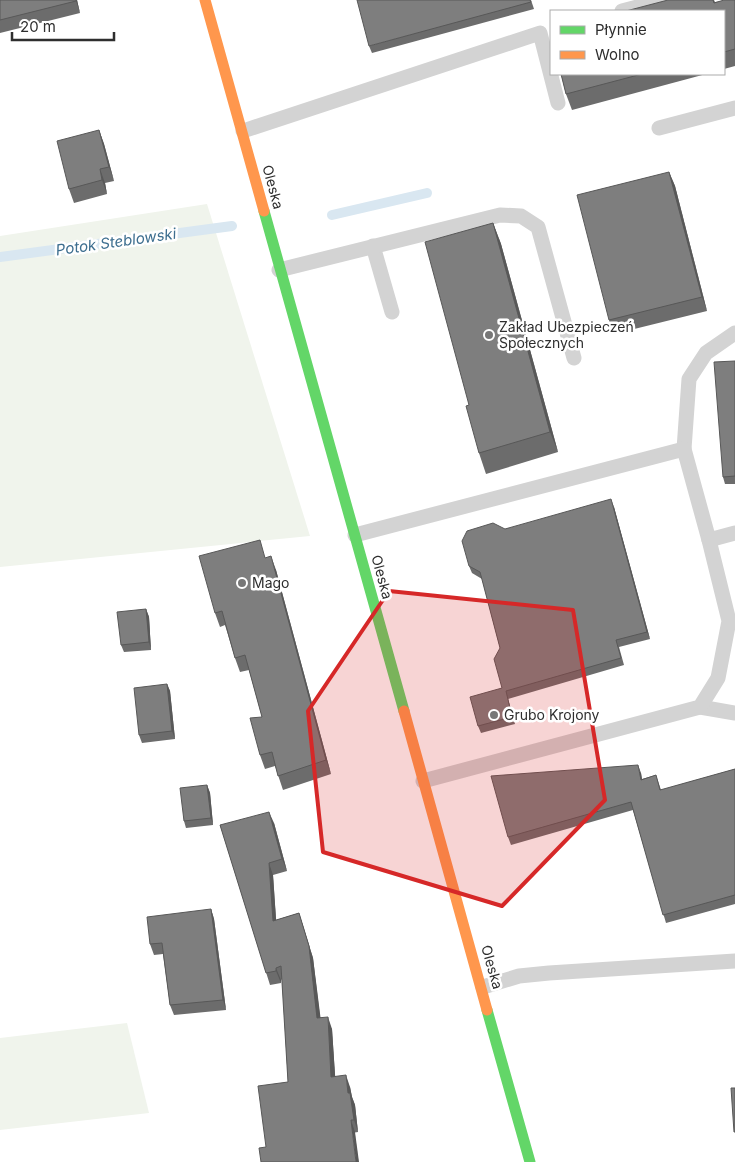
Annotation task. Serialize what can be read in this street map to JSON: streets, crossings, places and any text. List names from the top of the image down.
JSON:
{
  "streets": {
    "street": ["Oleska"]
  },
  "water": ["Potok Steblowski"],
  "places": ["Zakład Ubezpieczeń Społecznych", "Mago", "Grubo Krojony"],
  "legend": ["Płynnie", "Wolno"],
  "scale_bar": "20 m"
}
